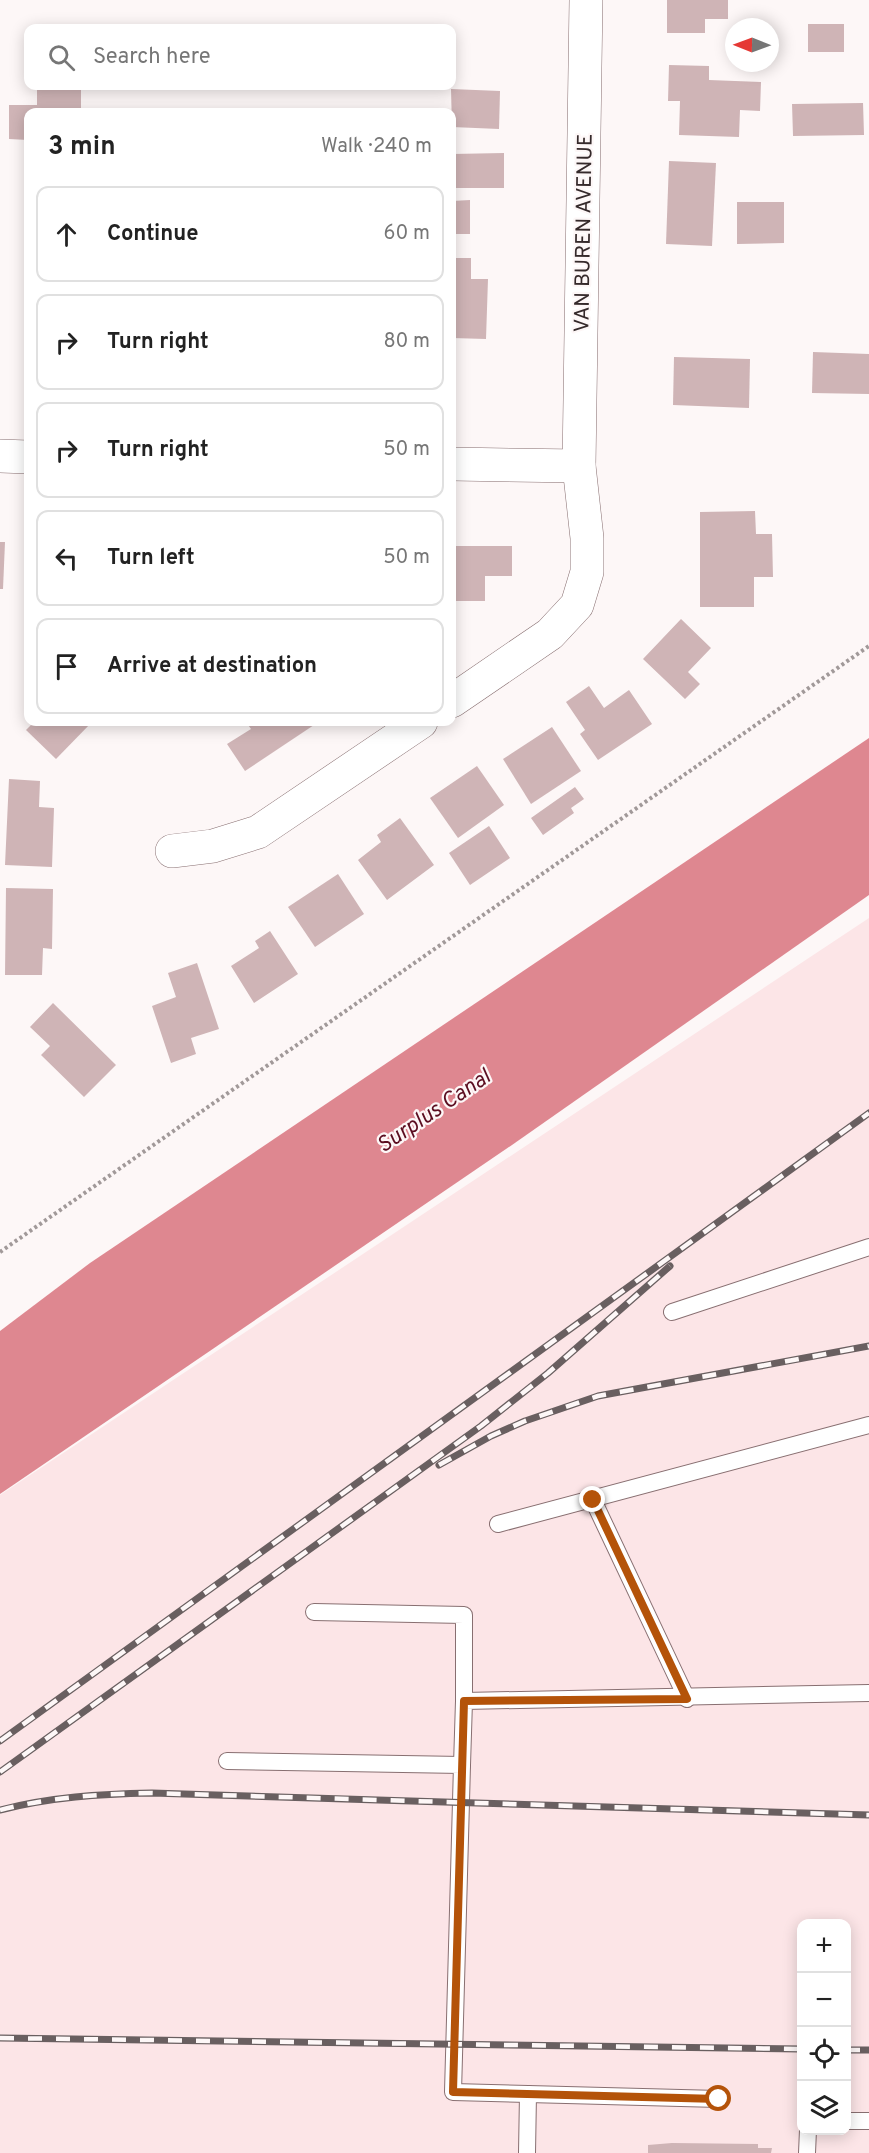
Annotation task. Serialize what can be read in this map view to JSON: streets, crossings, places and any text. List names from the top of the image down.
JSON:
{
  "streets": {
    "street": ["VAN BUREN AVENUE"]
  },
  "water": ["Surplus Canal"],
  "north": "left",
  "page": {
    "search": "Search here",
    "heading": ["3 min", "Walk · 240 m"],
    "list": [
      ["Continue", "60 m"],
      ["Turn right", "80 m"],
      ["Turn right", "50 m"],
      ["Turn left", "50 m"],
      "Arrive at destination"
    ],
    "map_buttons": ["+", "−"]
  }
}
